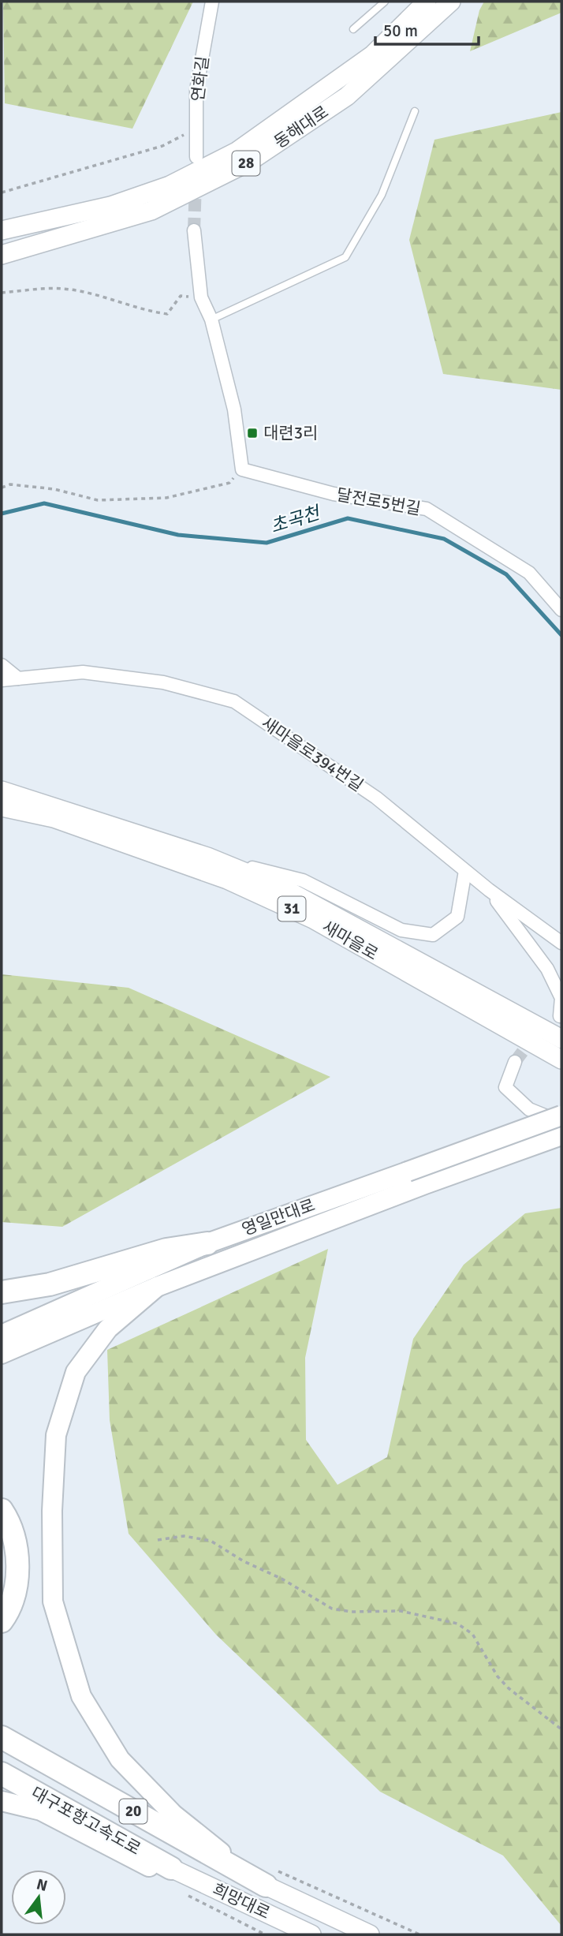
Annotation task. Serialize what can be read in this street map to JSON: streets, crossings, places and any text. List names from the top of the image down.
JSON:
{
  "streets": {
    "highway": ["영일만대로", "20", "대구포항고속도로"],
    "main road": [
      "동해대로",
      "28",
      "31",
      "새마을로",
      "희망대로"
    ],
    "street": ["연화길", "달전로5번길", "새마을로394번길"]
  },
  "crossings": [
    ["대구포항고속도로", "희망대로"]
  ],
  "water": ["초곡천"],
  "places": {
    "transit": ["대련3리"]
  },
  "scale_bar": "50 m",
  "north": "top"
}
